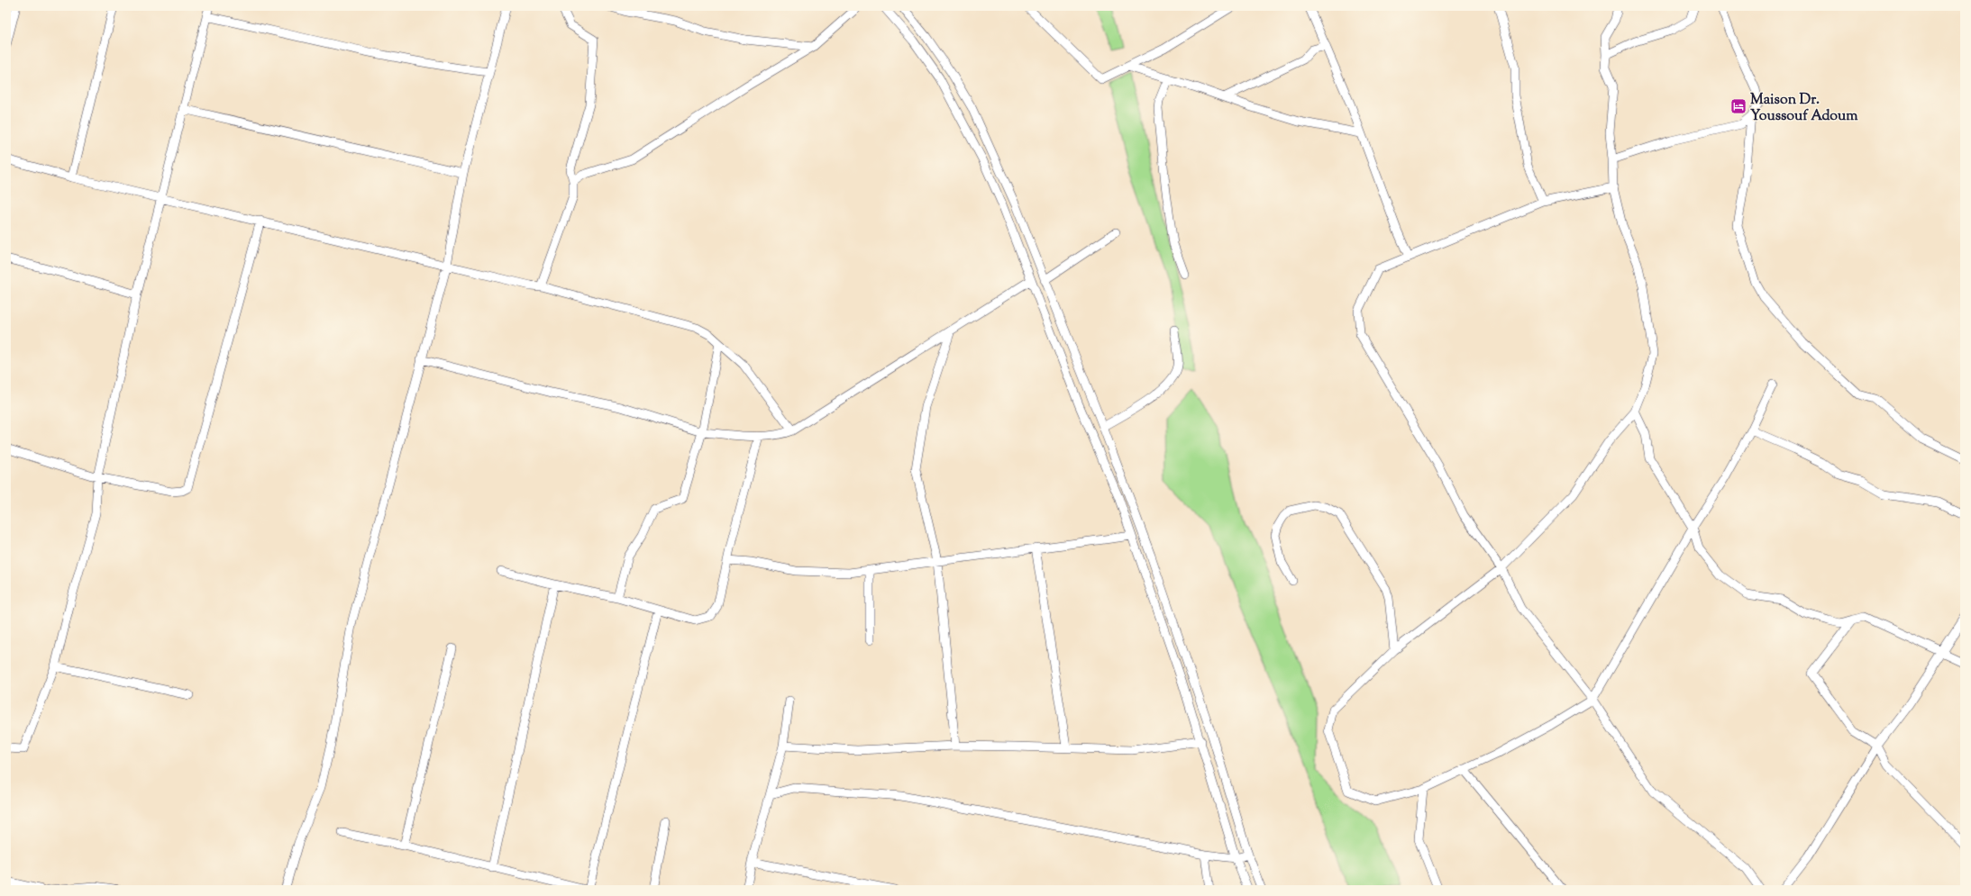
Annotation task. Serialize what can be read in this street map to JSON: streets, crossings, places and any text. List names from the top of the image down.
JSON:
{
  "places": {
    "hotel": ["Maison Dr. Youssouf Adoum"]
  }
}
